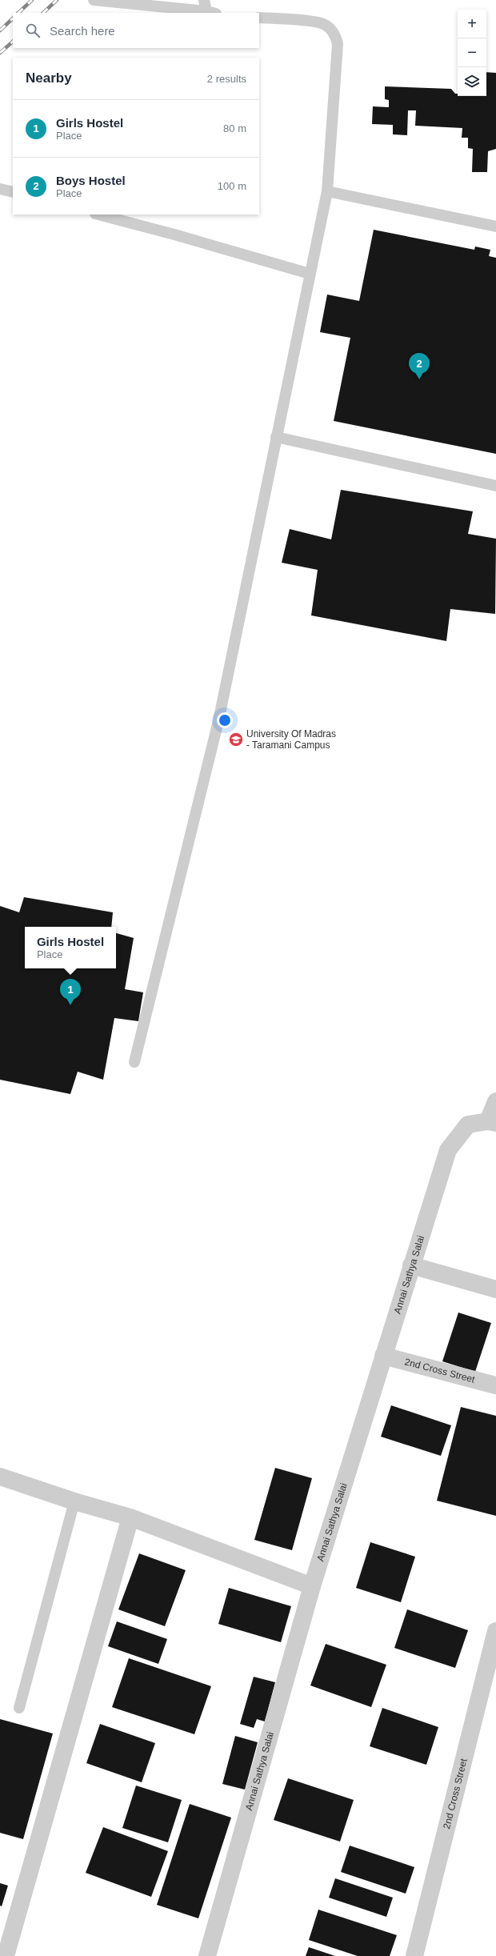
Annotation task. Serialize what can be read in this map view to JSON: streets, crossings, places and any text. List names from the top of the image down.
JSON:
{
  "streets": {
    "street": ["Annai Sathya Salai", "2nd Cross Street"]
  },
  "crossings": [
    ["Annai Sathya Salai", "2nd Cross Street"]
  ],
  "places": {
    "school or university": ["University Of Madras - Taramani Campus"]
  },
  "page": {
    "map_buttons": ["+", "−"],
    "search": "Search here",
    "heading": ["Nearby", "2 results"],
    "list": [
      {
        "mark": "1",
        "name": "Girls Hostel",
        "note": "Place",
        "value": "80 m"
      },
      {
        "mark": "2",
        "name": "Boys Hostel",
        "note": "Place",
        "value": "100 m"
      }
    ],
    "pins": ["2", "1"],
    "popup": ["Girls Hostel", "Place"]
  }
}
